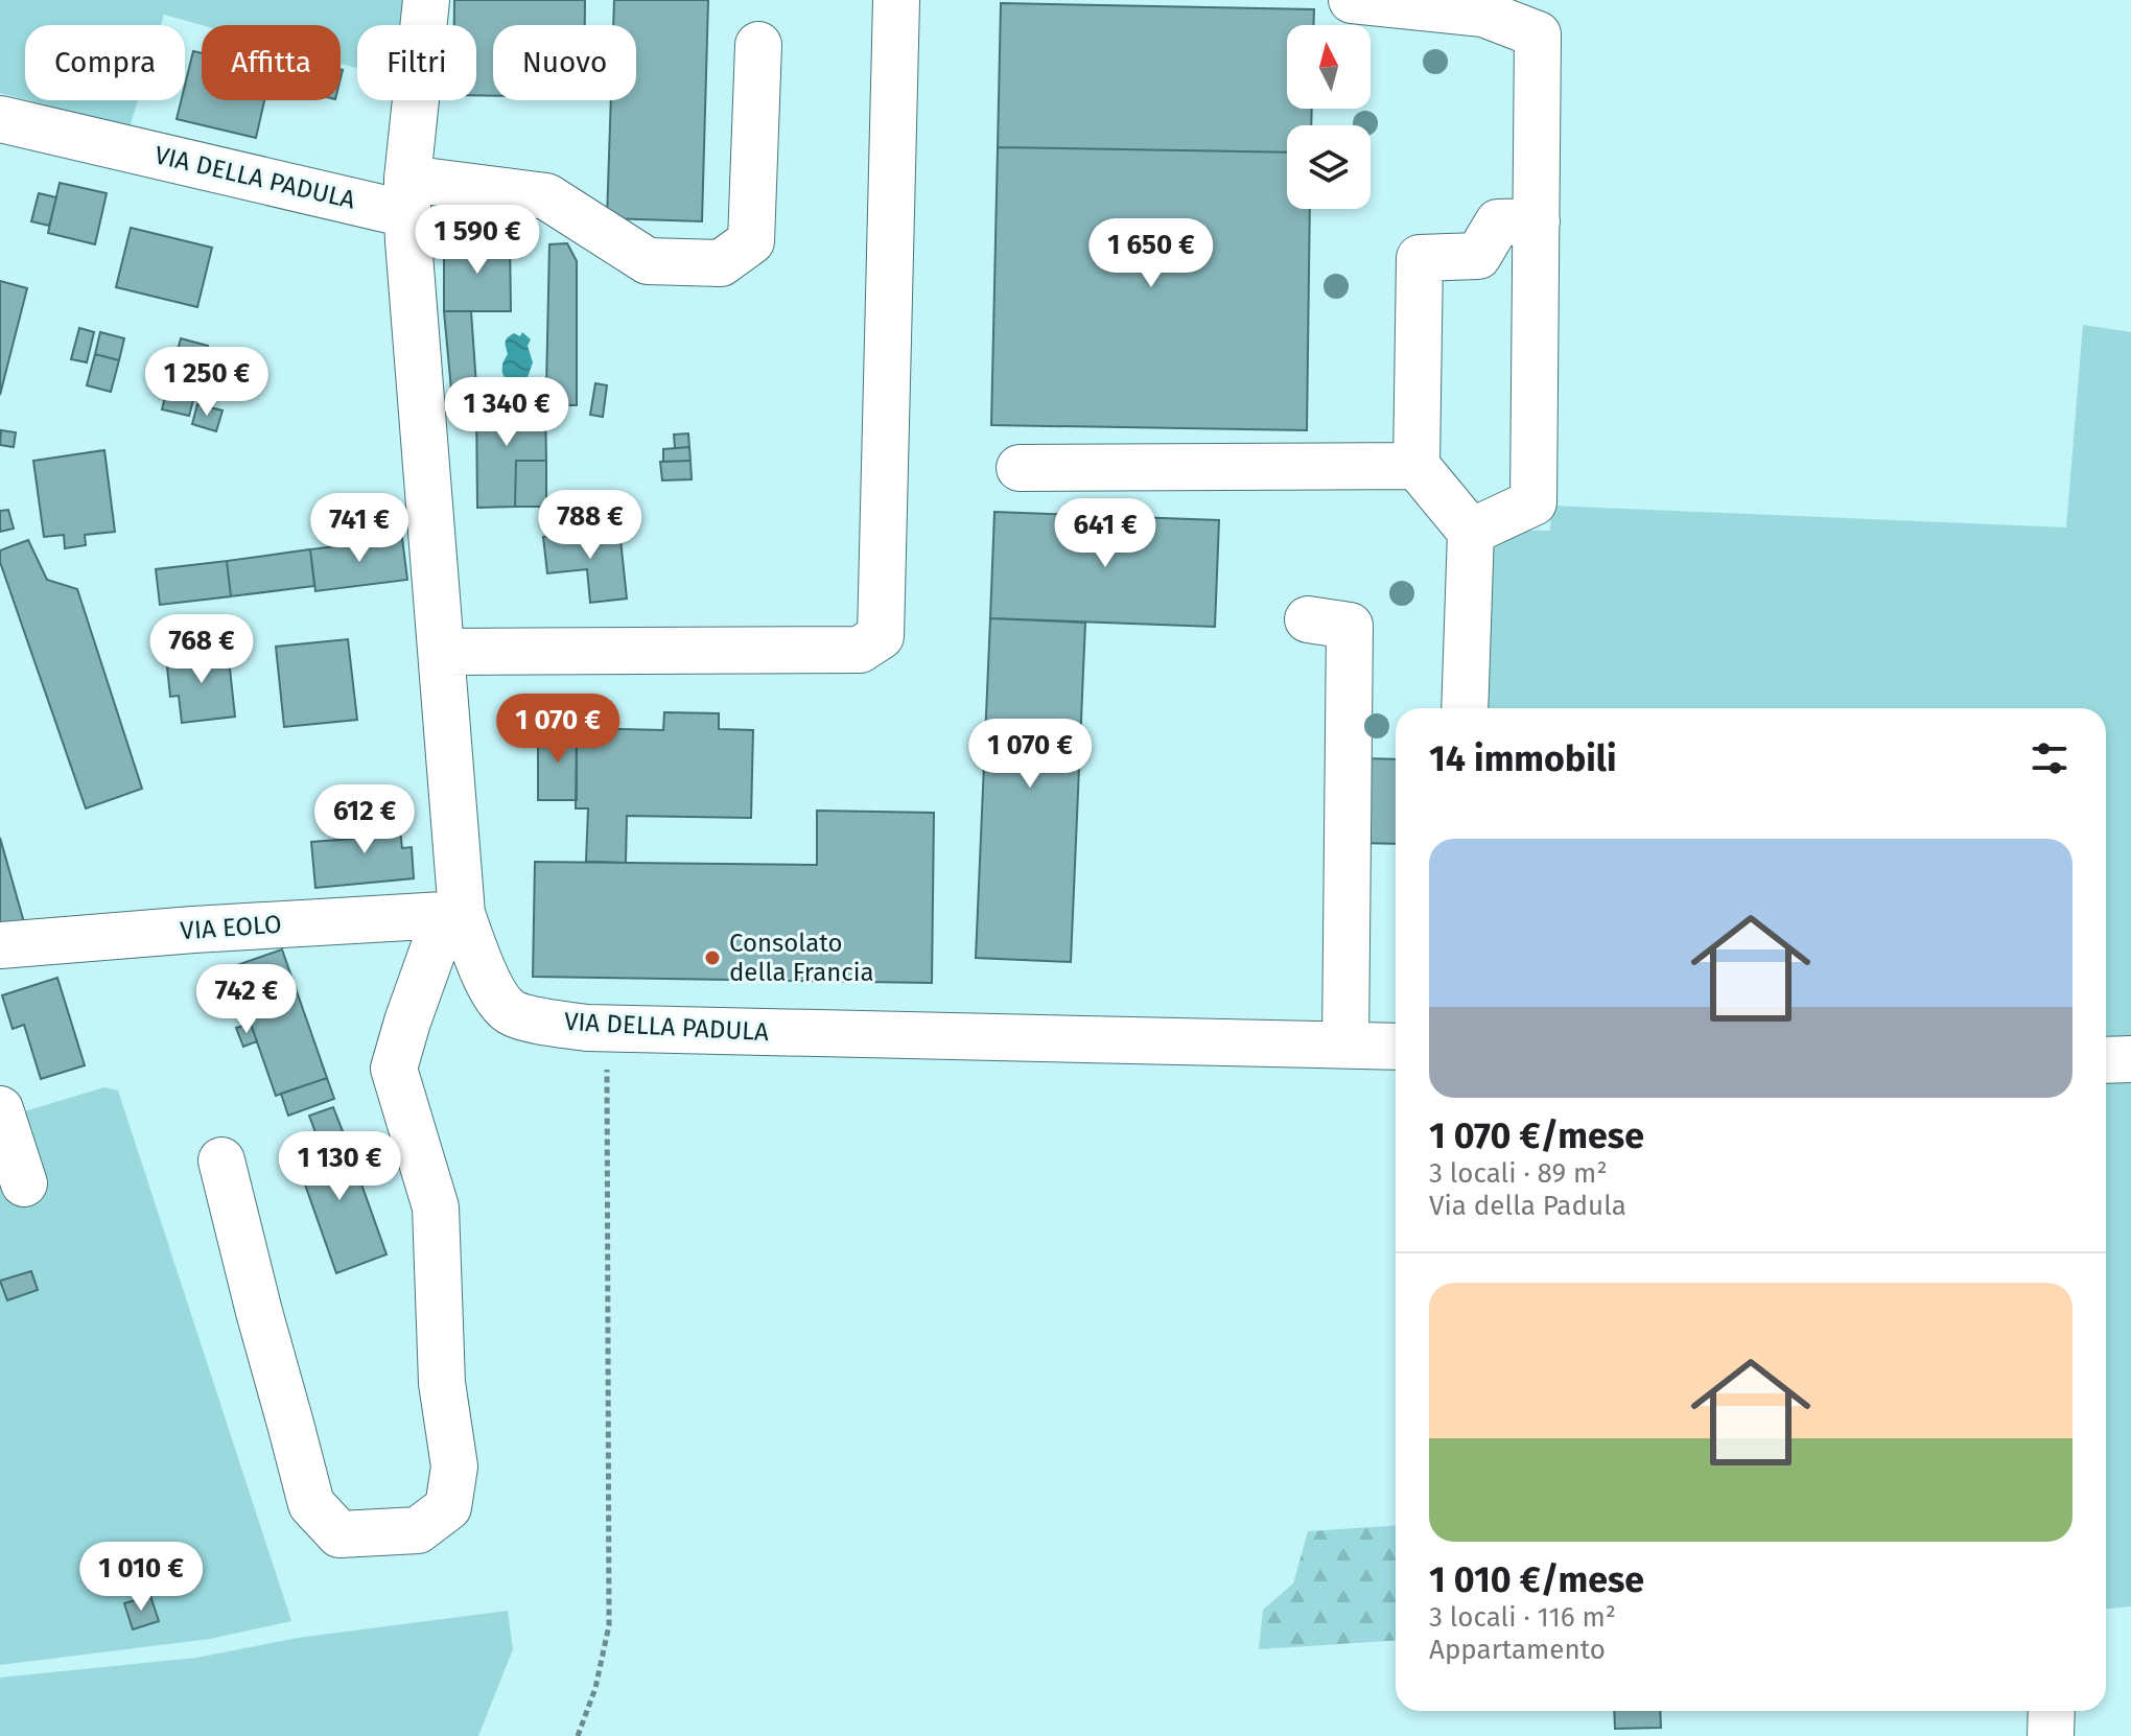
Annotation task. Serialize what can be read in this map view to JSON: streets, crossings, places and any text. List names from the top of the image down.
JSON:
{
  "streets": {
    "street": ["VIA DELLA PADULA", "VIA EOLO"]
  },
  "crossings": [
    ["VIA DELLA PADULA", "VIA EOLO"]
  ],
  "places": ["Consolato della Francia"],
  "north": "top",
  "page": {
    "chip": [
      "Compra",
      "Affitta",
      "Filtri",
      "Nuovo"
    ],
    "price": [
      "1 590 €",
      "1 650 €",
      "1 250 €",
      "1 340 €",
      "788 €",
      "741 €",
      "641 €",
      "768 €",
      "1 070 €",
      "1 070 €",
      "612 €",
      "742 €",
      "1 130 €",
      "1 010 €"
    ],
    "heading": "14 immobili",
    "list": [
      {
        "name": "1 070 €/mese",
        "note": "3 locali · 89 m² · Via della Padula"
      },
      {
        "name": "1 010 €/mese",
        "note": "3 locali · 116 m² · Appartamento"
      }
    ]
  }
}
